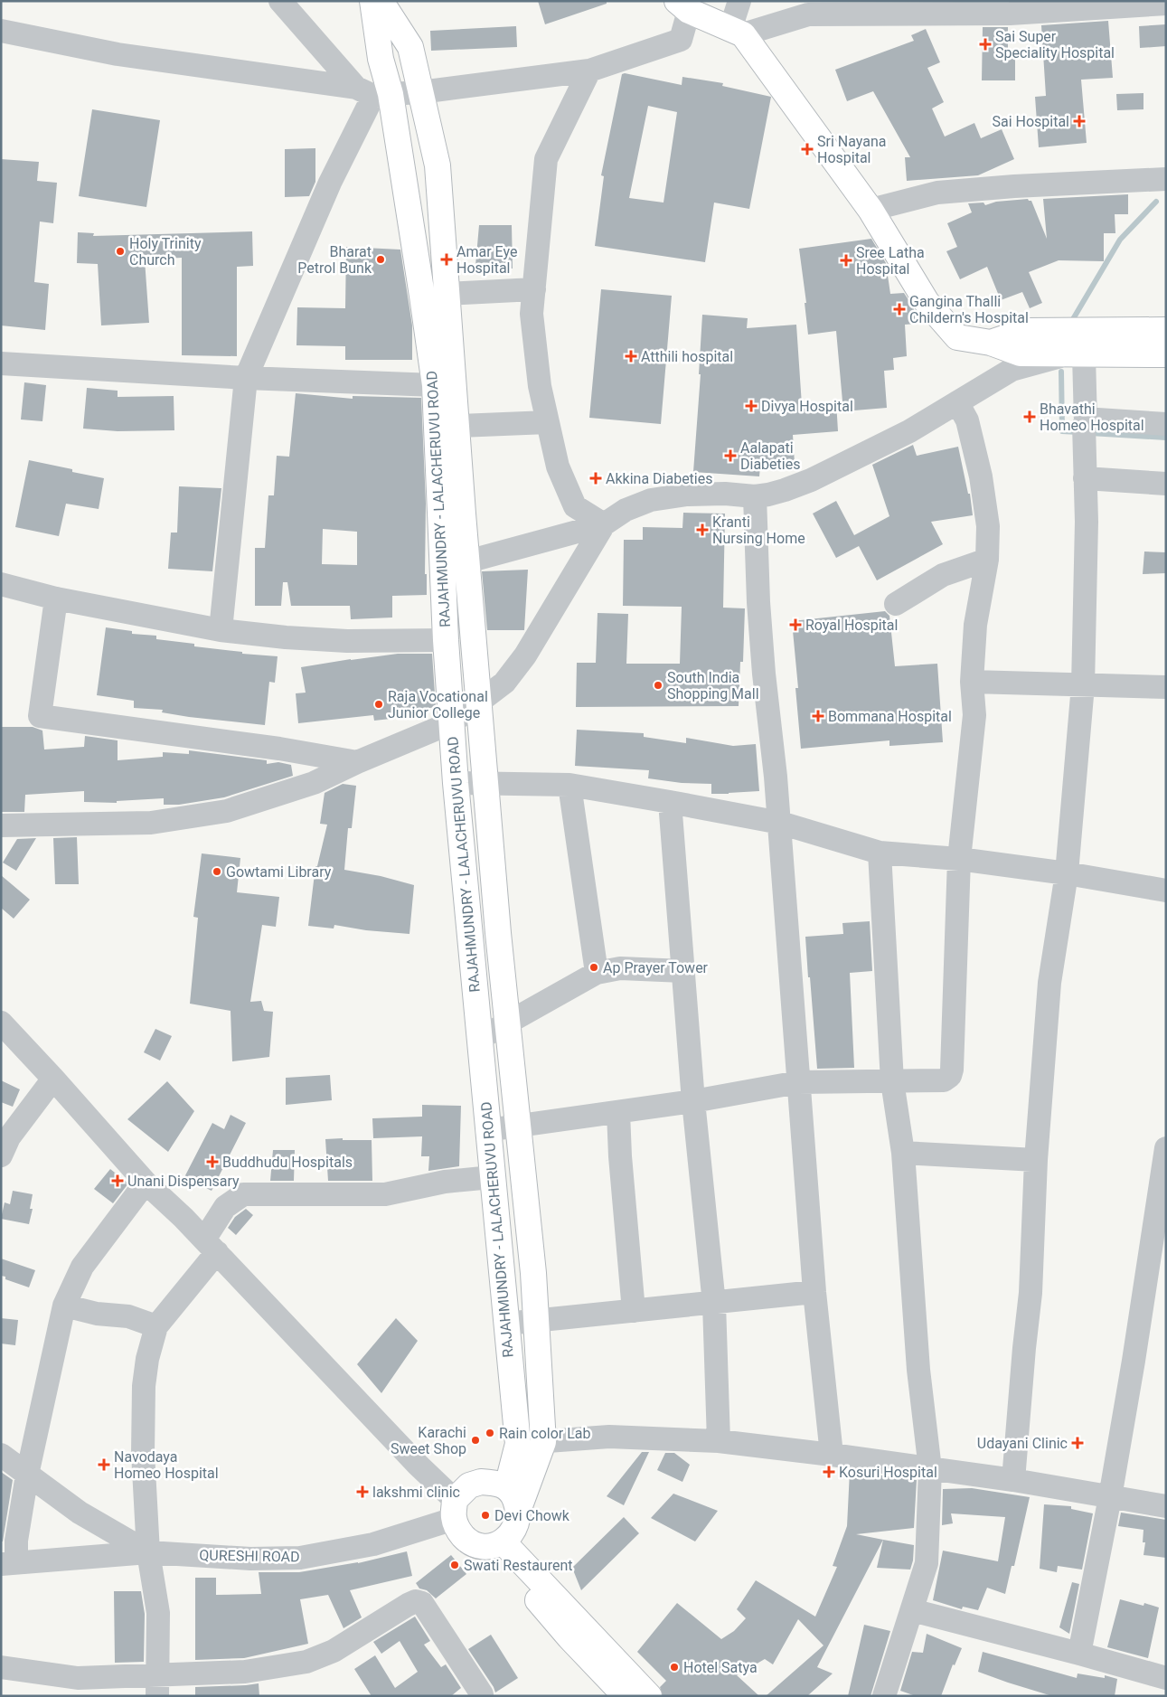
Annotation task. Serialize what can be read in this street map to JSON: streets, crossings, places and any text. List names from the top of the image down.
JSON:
{
  "streets": {
    "main road": ["RAJAHMUNDRY - LALACHERUVU ROAD"],
    "street": ["QURESHI ROAD"]
  },
  "crossings": [
    ["RAJAHMUNDRY - LALACHERUVU ROAD", "QURESHI ROAD"]
  ],
  "places": {
    "health": [
      "Sai Super Speciality Hospital",
      "Sai Hospital",
      "Sri Nayana Hospital",
      "Amar Eye Hospital",
      "Sree Latha Hospital",
      "Gangina Thalli Childern's Hospital",
      "Atthili hospital",
      "Divya Hospital",
      "Bhavathi Homeo Hospital",
      "Aalapati Diabeties",
      "Akkina Diabeties",
      "Kranti Nursing Home",
      "Royal Hospital",
      "Bommana Hospital",
      "Buddhudu Hospitals",
      "Unani Dispensary",
      "Udayani Clinic",
      "Navodaya Homeo Hospital",
      "Kosuri Hospital",
      "lakshmi clinic"
    ],
    "other": [
      "Holy Trinity Church",
      "Bharat Petrol Bunk",
      "South India Shopping Mall",
      "Raja Vocational Junior College",
      "Gowtami Library",
      "Ap Prayer Tower",
      "Rain color Lab",
      "Karachi Sweet Shop",
      "Devi Chowk",
      "Swati Restaurent",
      "Hotel Satya"
    ]
  }
}
